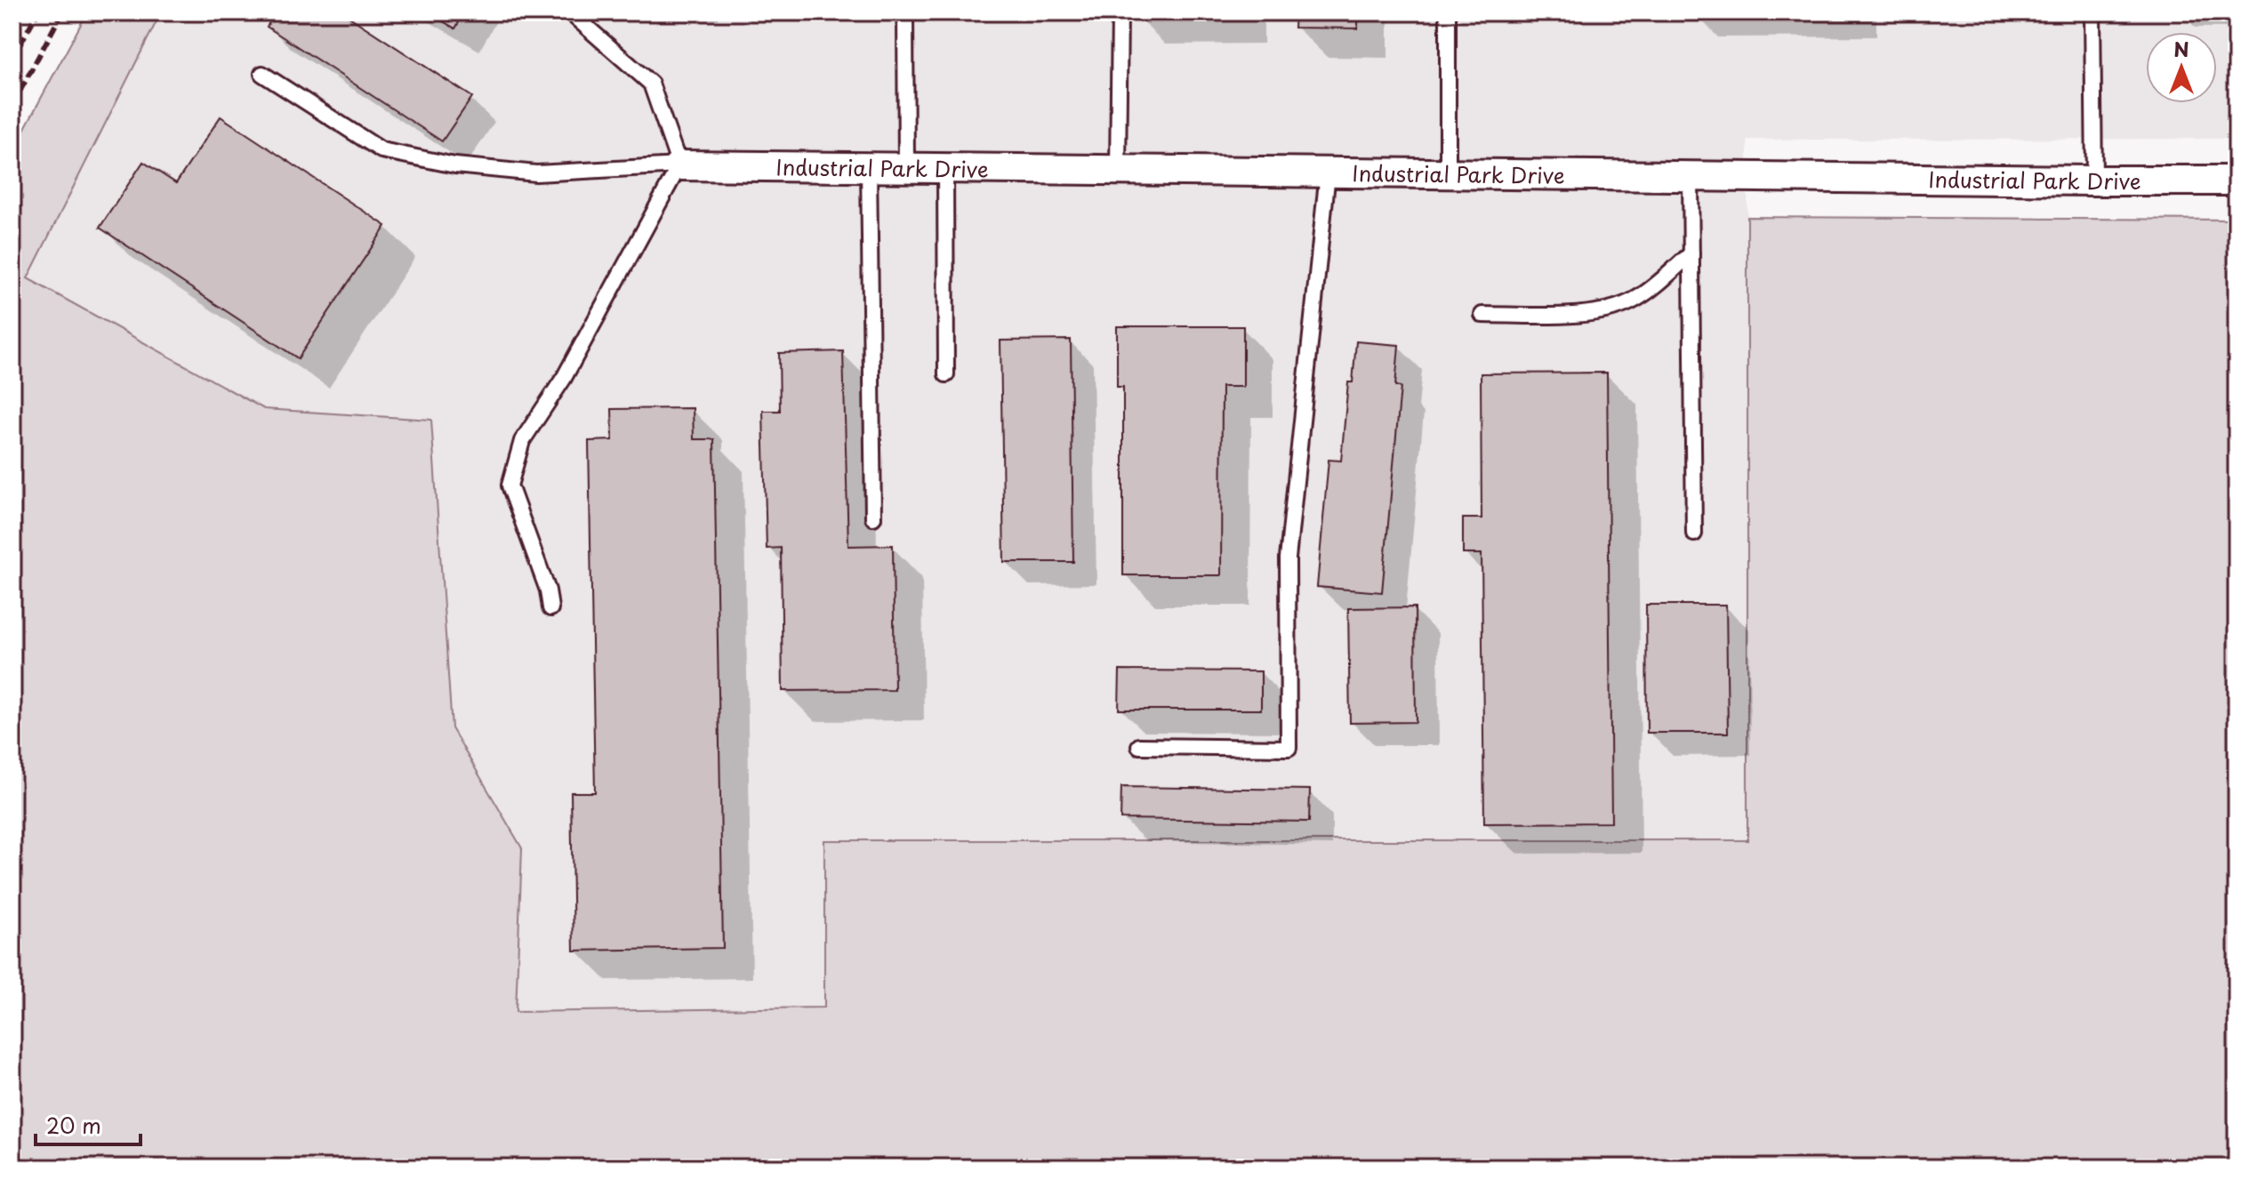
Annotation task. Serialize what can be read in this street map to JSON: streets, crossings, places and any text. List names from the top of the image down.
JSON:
{
  "streets": {
    "street": ["Industrial Park Drive"]
  },
  "scale_bar": "20 m",
  "north": "top"
}
